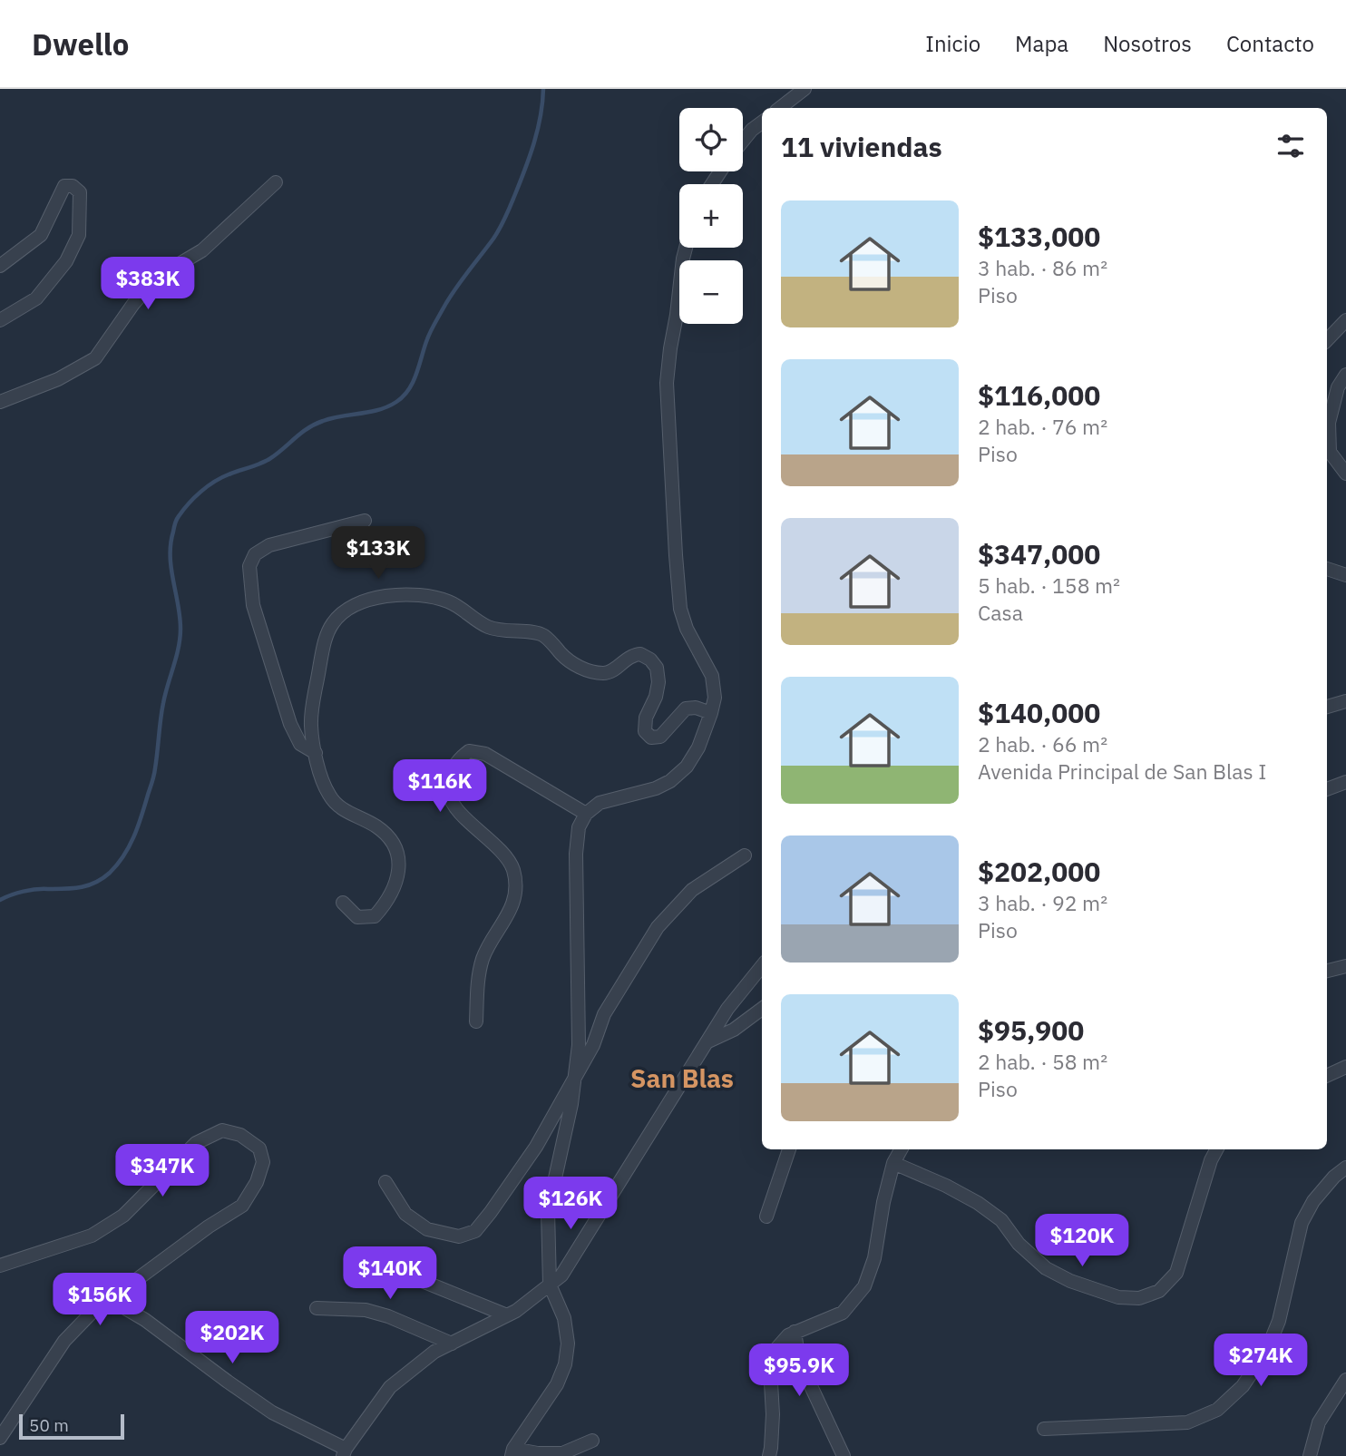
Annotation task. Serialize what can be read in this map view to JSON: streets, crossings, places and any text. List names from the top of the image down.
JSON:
{
  "districts": ["San Blas"],
  "scale_bar": "50 m",
  "page": {
    "header": "Dwello",
    "nav": [
      "Inicio",
      "Mapa",
      "Nosotros",
      "Contacto"
    ],
    "map_buttons": ["+", "−"],
    "heading": "11 viviendas",
    "list": [
      {
        "name": "$133,000",
        "note": "3 hab. · 86 m² · Piso"
      },
      {
        "name": "$116,000",
        "note": "2 hab. · 76 m² · Piso"
      },
      {
        "name": "$347,000",
        "note": "5 hab. · 158 m² · Casa"
      },
      {
        "name": "$140,000",
        "note": "2 hab. · 66 m² · Avenida Principal de San Blas I"
      },
      {
        "name": "$202,000",
        "note": "3 hab. · 92 m² · Piso"
      },
      {
        "name": "$95,900",
        "note": "2 hab. · 58 m² · Piso"
      }
    ],
    "price": [
      "$383K",
      "$133K",
      "$116K",
      "$347K",
      "$126K",
      "$120K",
      "$140K",
      "$156K",
      "$202K",
      "$274K",
      "$95.9K"
    ],
    "scale": "50 m"
  }
}
